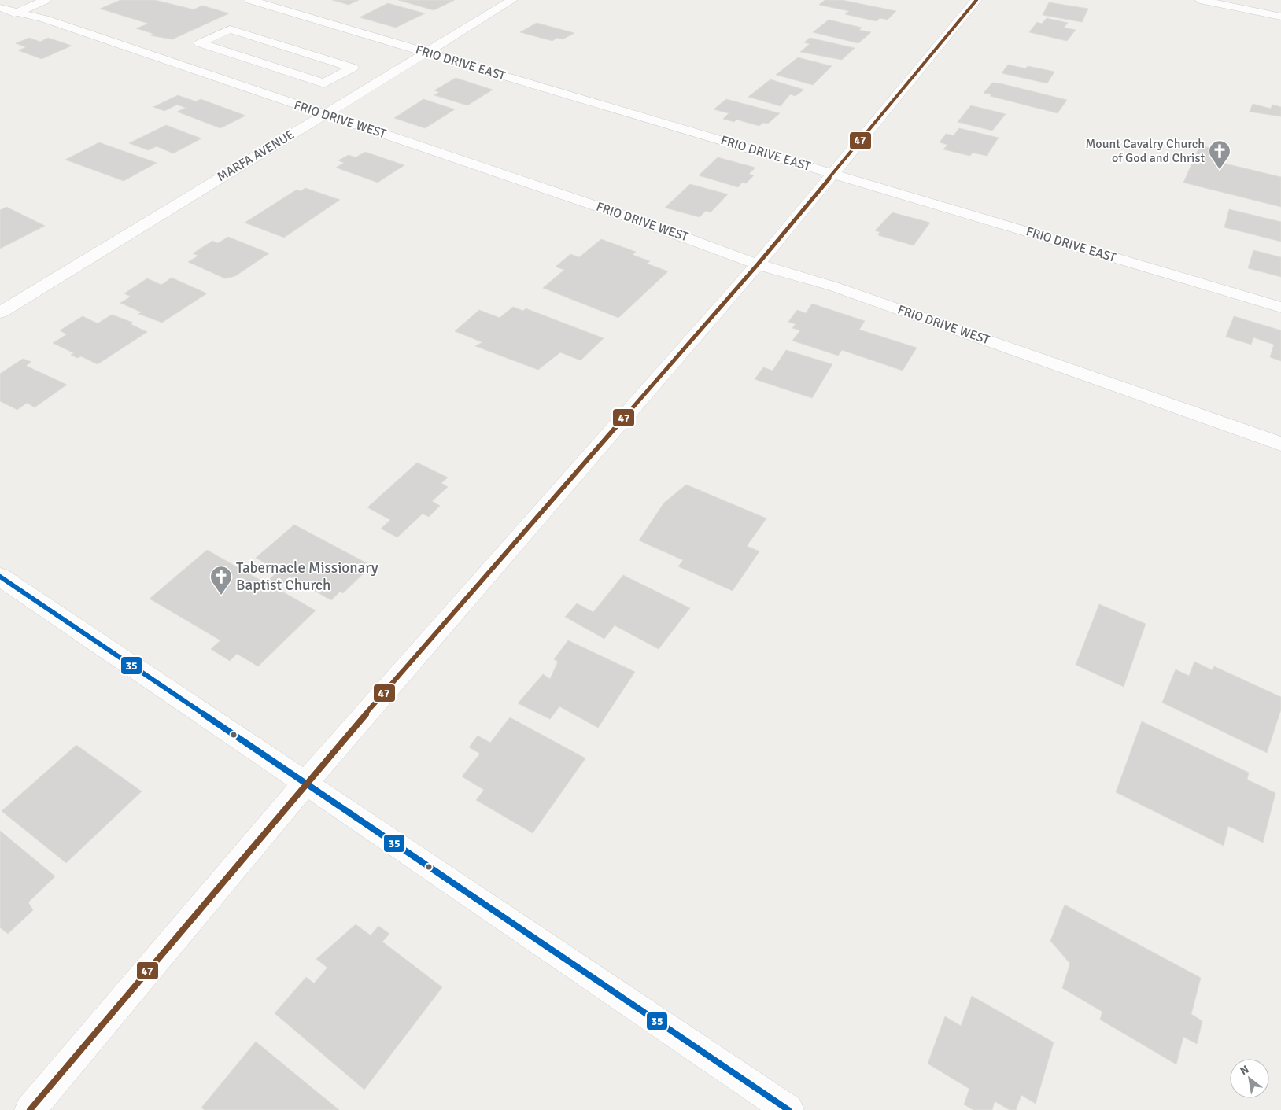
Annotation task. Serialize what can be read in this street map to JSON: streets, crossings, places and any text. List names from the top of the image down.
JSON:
{
  "streets": {
    "street": ["FRIO DRIVE EAST", "FRIO DRIVE WEST", "MARFA AVENUE"]
  },
  "crossings": [
    ["FRIO DRIVE EAST", "MARFA AVENUE"],
    ["FRIO DRIVE WEST", "MARFA AVENUE"]
  ],
  "places": {
    "church": ["Mount Cavalry Church of God and Christ", "Tabernacle Missionary Baptist Church"]
  },
  "lines": ["transit line 47", "transit line 35"],
  "north": "top left"
}
